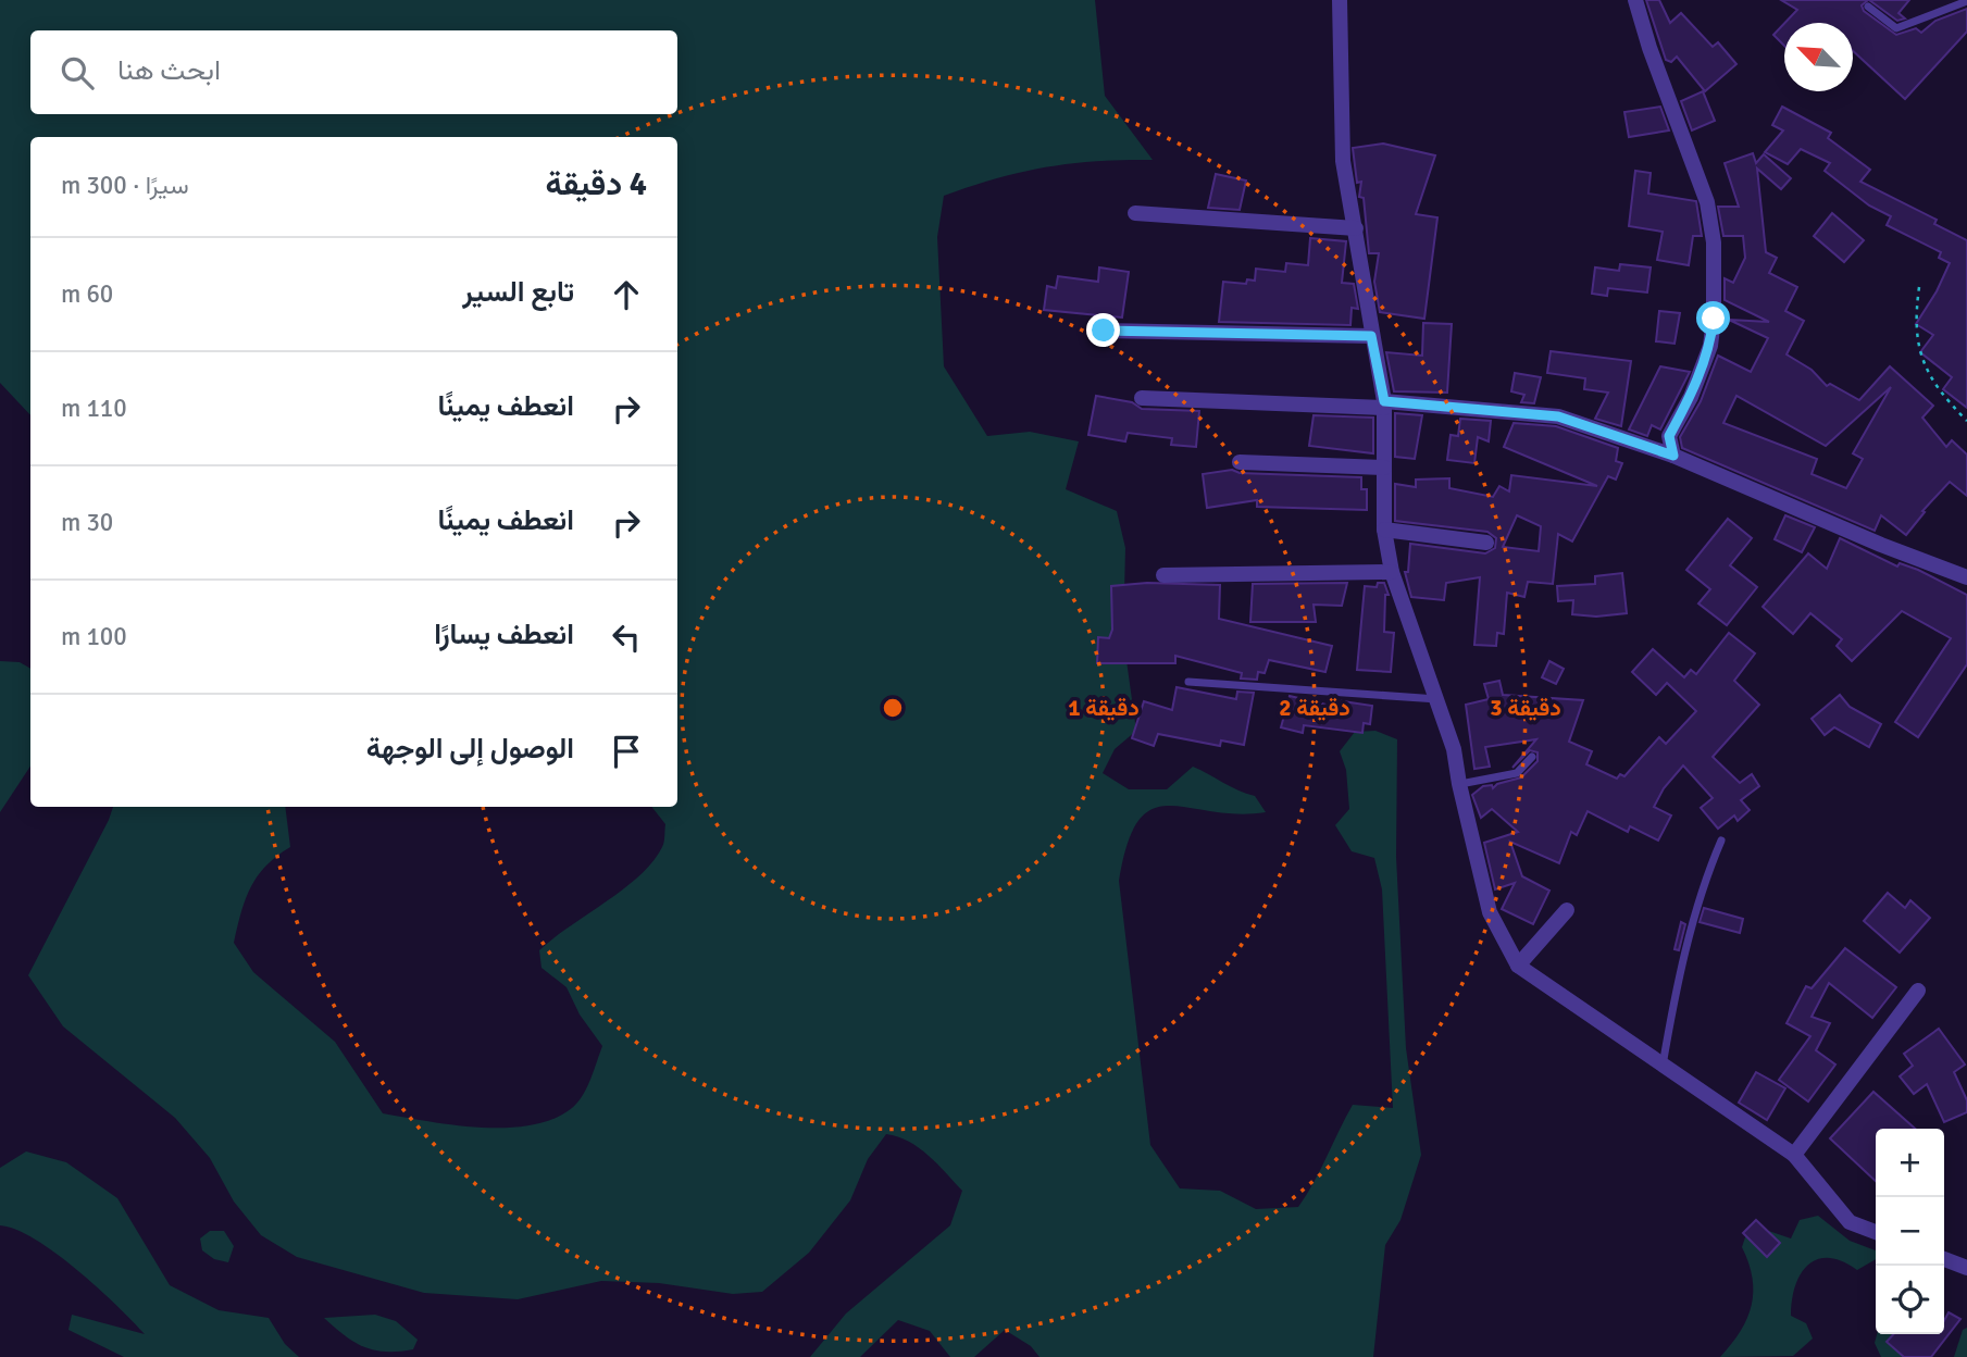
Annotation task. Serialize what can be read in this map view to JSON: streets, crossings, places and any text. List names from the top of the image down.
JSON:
{
  "north": "top left",
  "page": {
    "search": "ابحث هنا",
    "heading": ["4 دقيقة", "سيرًا · 300 m"],
    "list": [
      ["تابع السير", "60 m"],
      ["انعطف يمينًا", "110 m"],
      ["انعطف يمينًا", "30 m"],
      ["انعطف يسارًا", "100 m"],
      "الوصول إلى الوجهة"
    ],
    "map_buttons": ["+", "−"]
  },
  "rings": ["1 دقيقة", "2 دقيقة", "3 دقيقة"]
}
